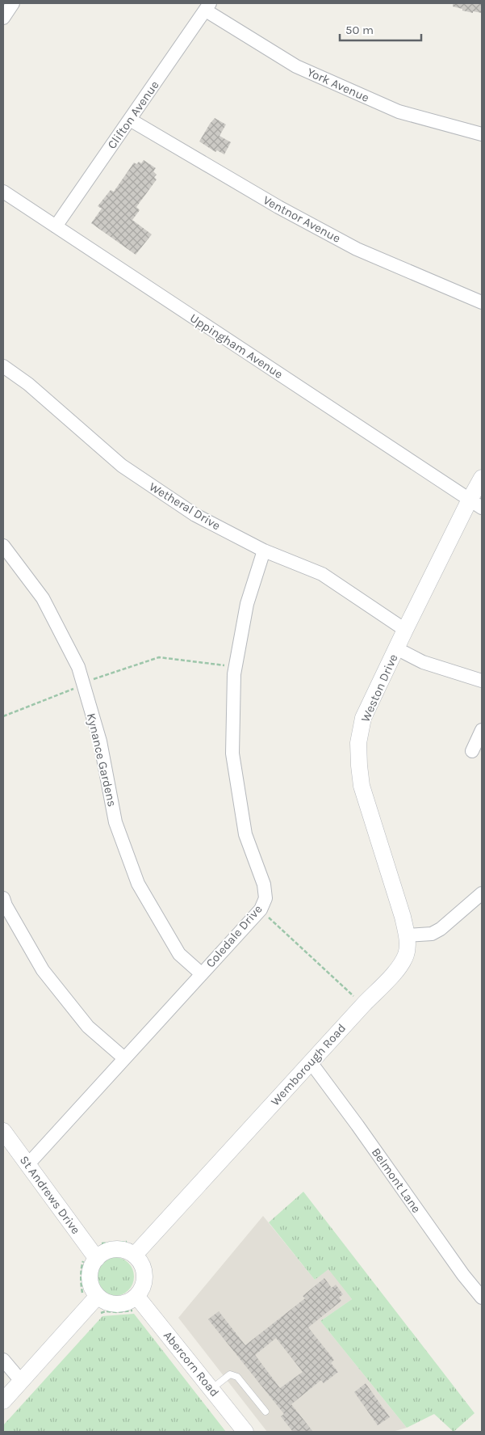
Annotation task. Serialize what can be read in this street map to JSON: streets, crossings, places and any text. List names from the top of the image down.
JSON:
{
  "streets": {
    "street": [
      "York Avenue",
      "Clifton Avenue",
      "Ventnor Avenue",
      "Uppingham Avenue",
      "Wetheral Drive",
      "Weston Drive",
      "Kynance Gardens",
      "Coledale Drive",
      "Wemborough Road",
      "Belmont Lane",
      "St Andrews Drive",
      "Abercorn Road"
    ]
  },
  "crossings": [
    ["York Avenue", "Clifton Avenue"],
    ["Clifton Avenue", "Ventnor Avenue"],
    ["Clifton Avenue", "Uppingham Avenue"],
    ["Uppingham Avenue", "Weston Drive"],
    ["Wetheral Drive", "Weston Drive"],
    ["Wetheral Drive", "Coledale Drive"],
    ["Weston Drive", "Wemborough Road"],
    ["Kynance Gardens", "Coledale Drive"],
    ["Coledale Drive", "St Andrews Drive"],
    ["Wemborough Road", "Belmont Lane"],
    ["Wemborough Road", "St Andrews Drive"],
    ["Wemborough Road", "Abercorn Road"],
    ["St Andrews Drive", "Abercorn Road"]
  ],
  "scale_bar": "50 m"
}
